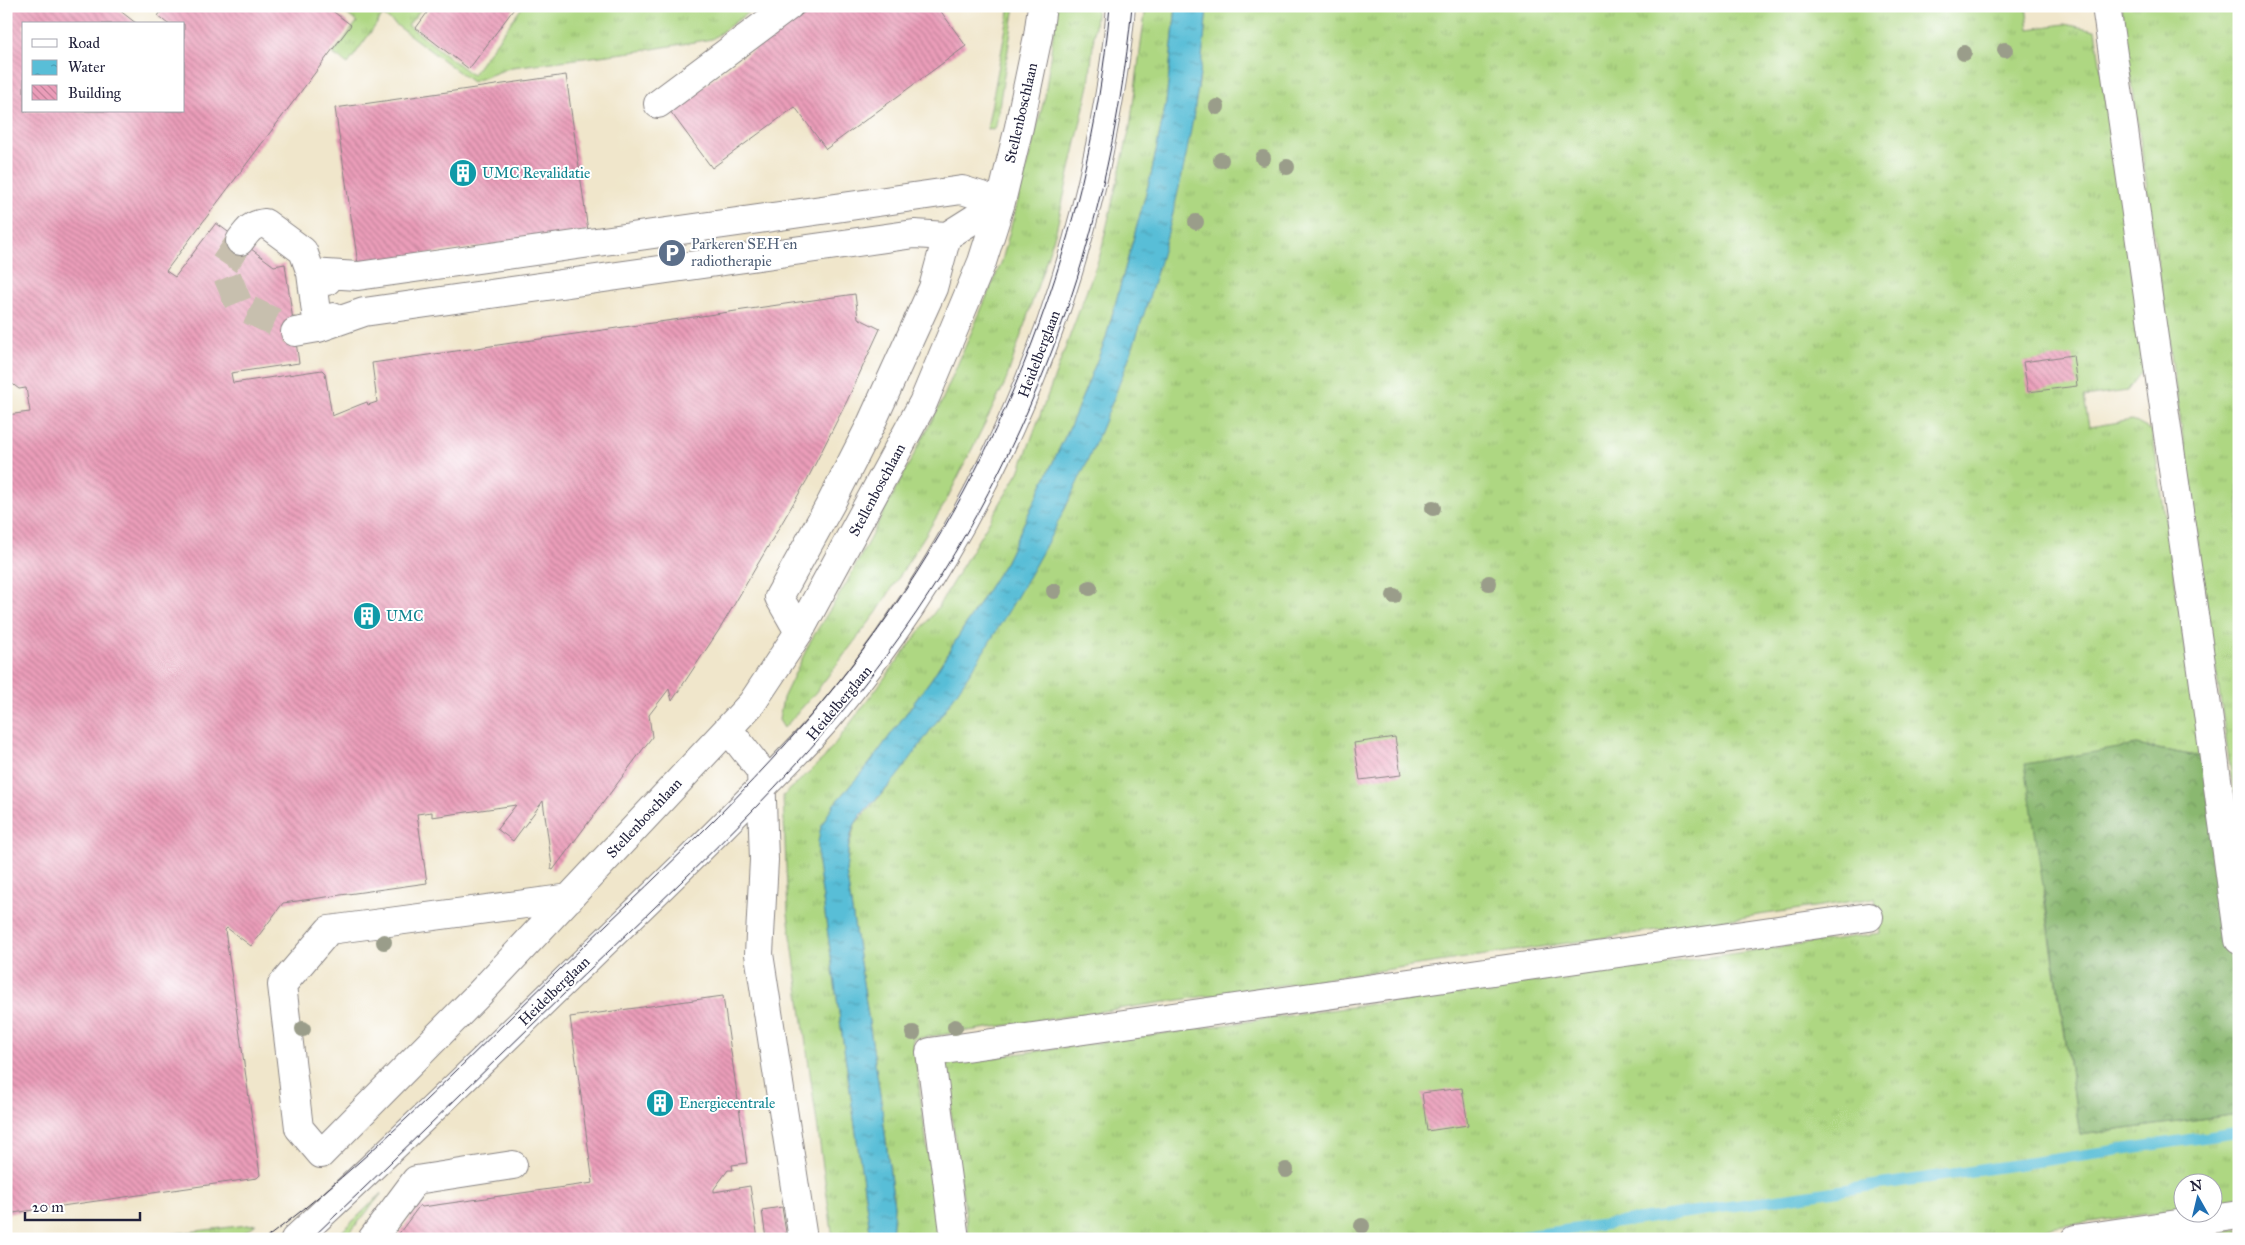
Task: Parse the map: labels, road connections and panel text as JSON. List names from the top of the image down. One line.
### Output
{"streets":{"street":["Stellenboschlaan","Heidelberglaan"]},"places":{"building":["UMC Revalidatie","UMC","Energiecentrale"],"parking":["Parkeren SEH en radiotherapie"]},"legend":["Road","Water","Building"],"scale_bar":"20 m","north":"top"}
